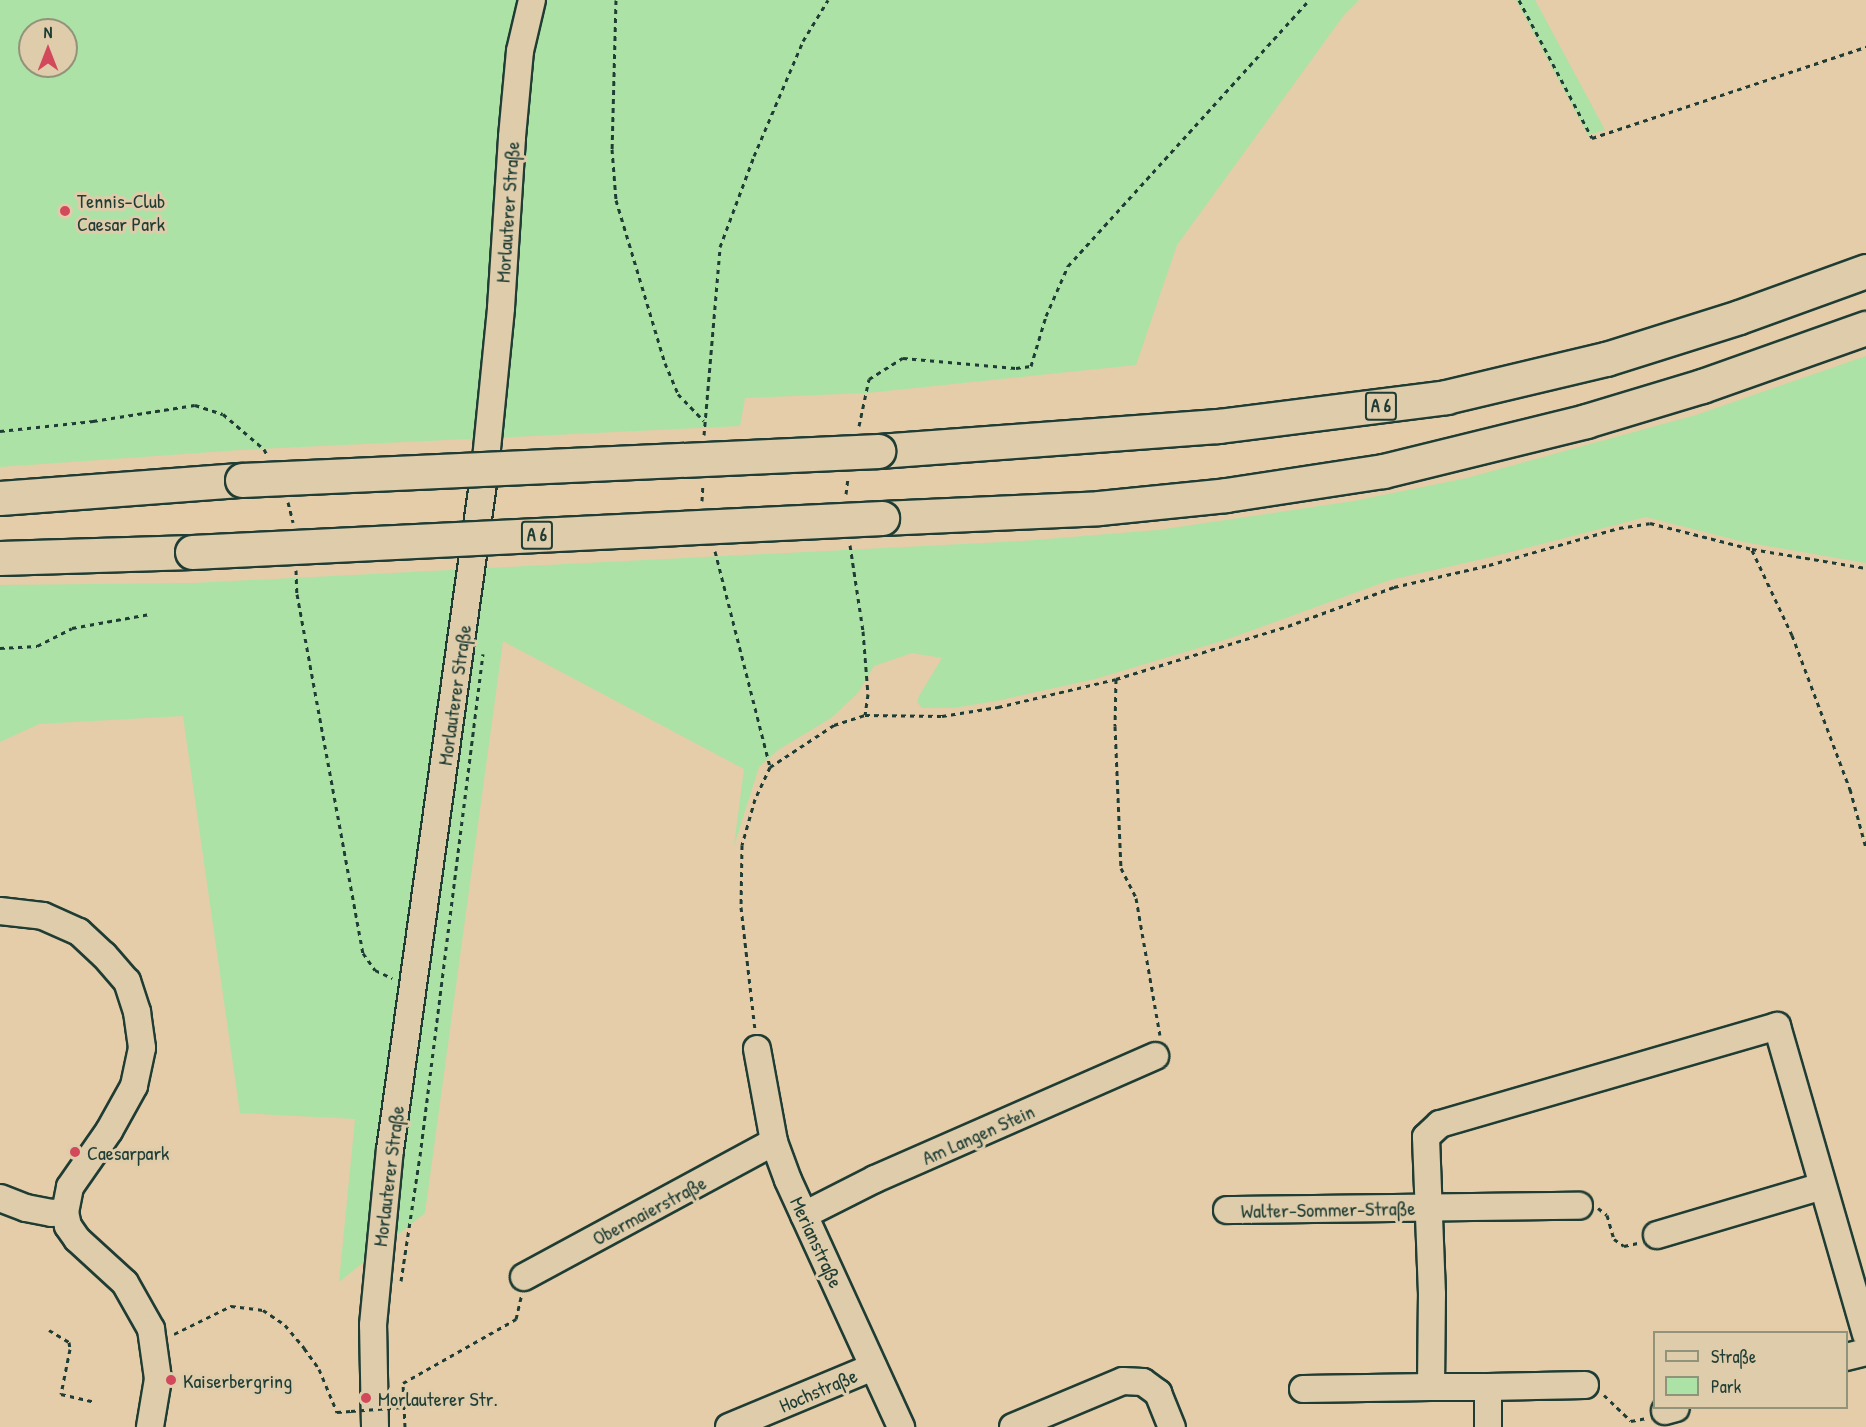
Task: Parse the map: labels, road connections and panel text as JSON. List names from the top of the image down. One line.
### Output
{"streets":{"highway":["A 6"],"street":["Morlauterer Straße","Am Langen Stein","Walter-Sommer-Straße","Obermaierstraße","Merianstraße","Hochstraße"]},"crossings":[["Am Langen Stein","Merianstraße"],["Obermaierstraße","Merianstraße"],["Merianstraße","Hochstraße"]],"places":["Tennis-Club Caesar Park","Caesarpark","Kaiserbergring","Morlauterer Str."],"legend":["Straße","Park"],"north":"top"}
